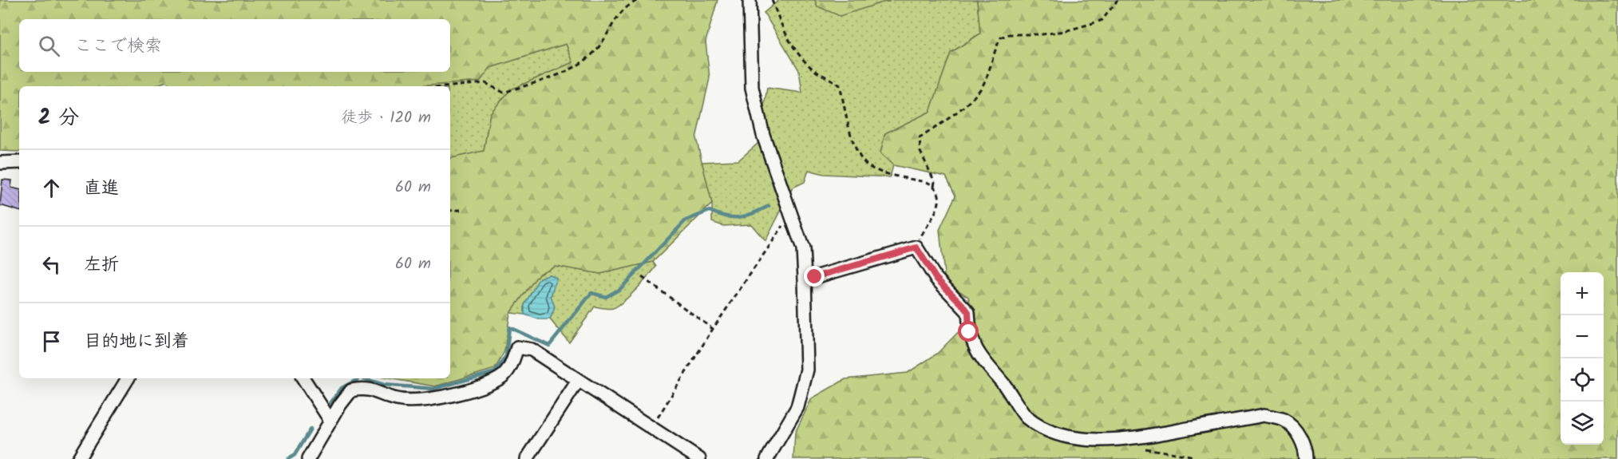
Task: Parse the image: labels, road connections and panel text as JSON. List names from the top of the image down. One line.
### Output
{"page":{"search":"ここで検索","heading":["2 分","徒歩 · 120 m"],"list":[["直進","60 m"],["左折","60 m"],"目的地に到着"],"map_buttons":["+","−"]}}
